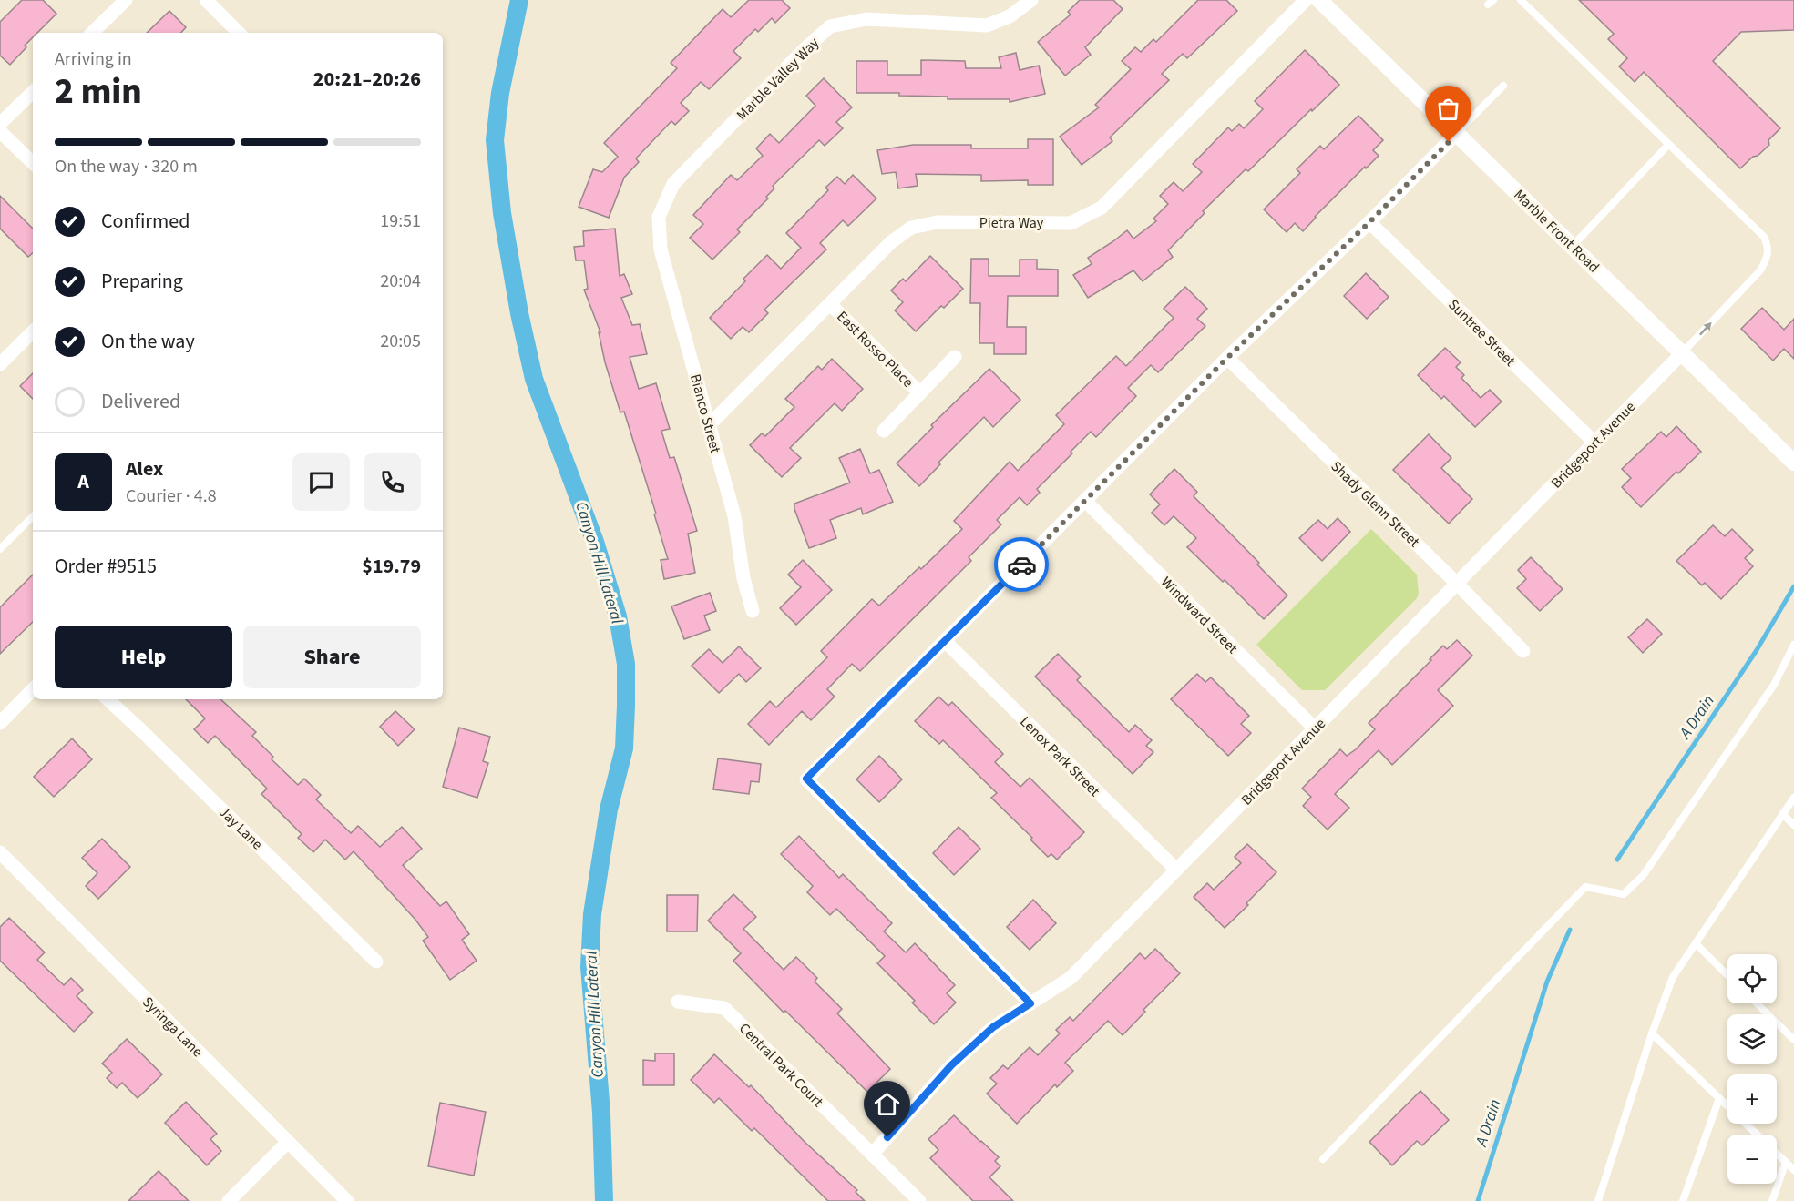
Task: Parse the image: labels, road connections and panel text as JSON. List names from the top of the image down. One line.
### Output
{"streets":{"street":["Marble Valley Way","Pietra Way","Marble Front Road","Suntree Street","East Rosso Place","Bianco Street","Bridgeport Avenue","Shady Glenn Street","Windward Street","Lenox Park Street","Jay Lane","Syringa Lane","Central Park Court"]},"crossings":[["Marble Valley Way","Bianco Street"],["Pietra Way","East Rosso Place"],["Pietra Way","Bianco Street"],["Marble Front Road","Bridgeport Avenue"],["Suntree Street","Bridgeport Avenue"],["Bridgeport Avenue","Shady Glenn Street"],["Bridgeport Avenue","Windward Street"],["Bridgeport Avenue","Lenox Park Street"],["Bridgeport Avenue","Central Park Court"]],"water":["Canyon Hill Lateral","A Drain"],"page":{"heading":["2 min","Arriving in","20:21–20:26"],"panel":["Alex","Courier · 4.8","Order #9515","$19.79"],"bar":"On the way · 320 m","list":[["Confirmed","19:51"],["Preparing","20:04"],["On the way","20:05"],"Delivered"],"round":"A","buttons":["Help","Share"],"map_buttons":["+","−"]}}
